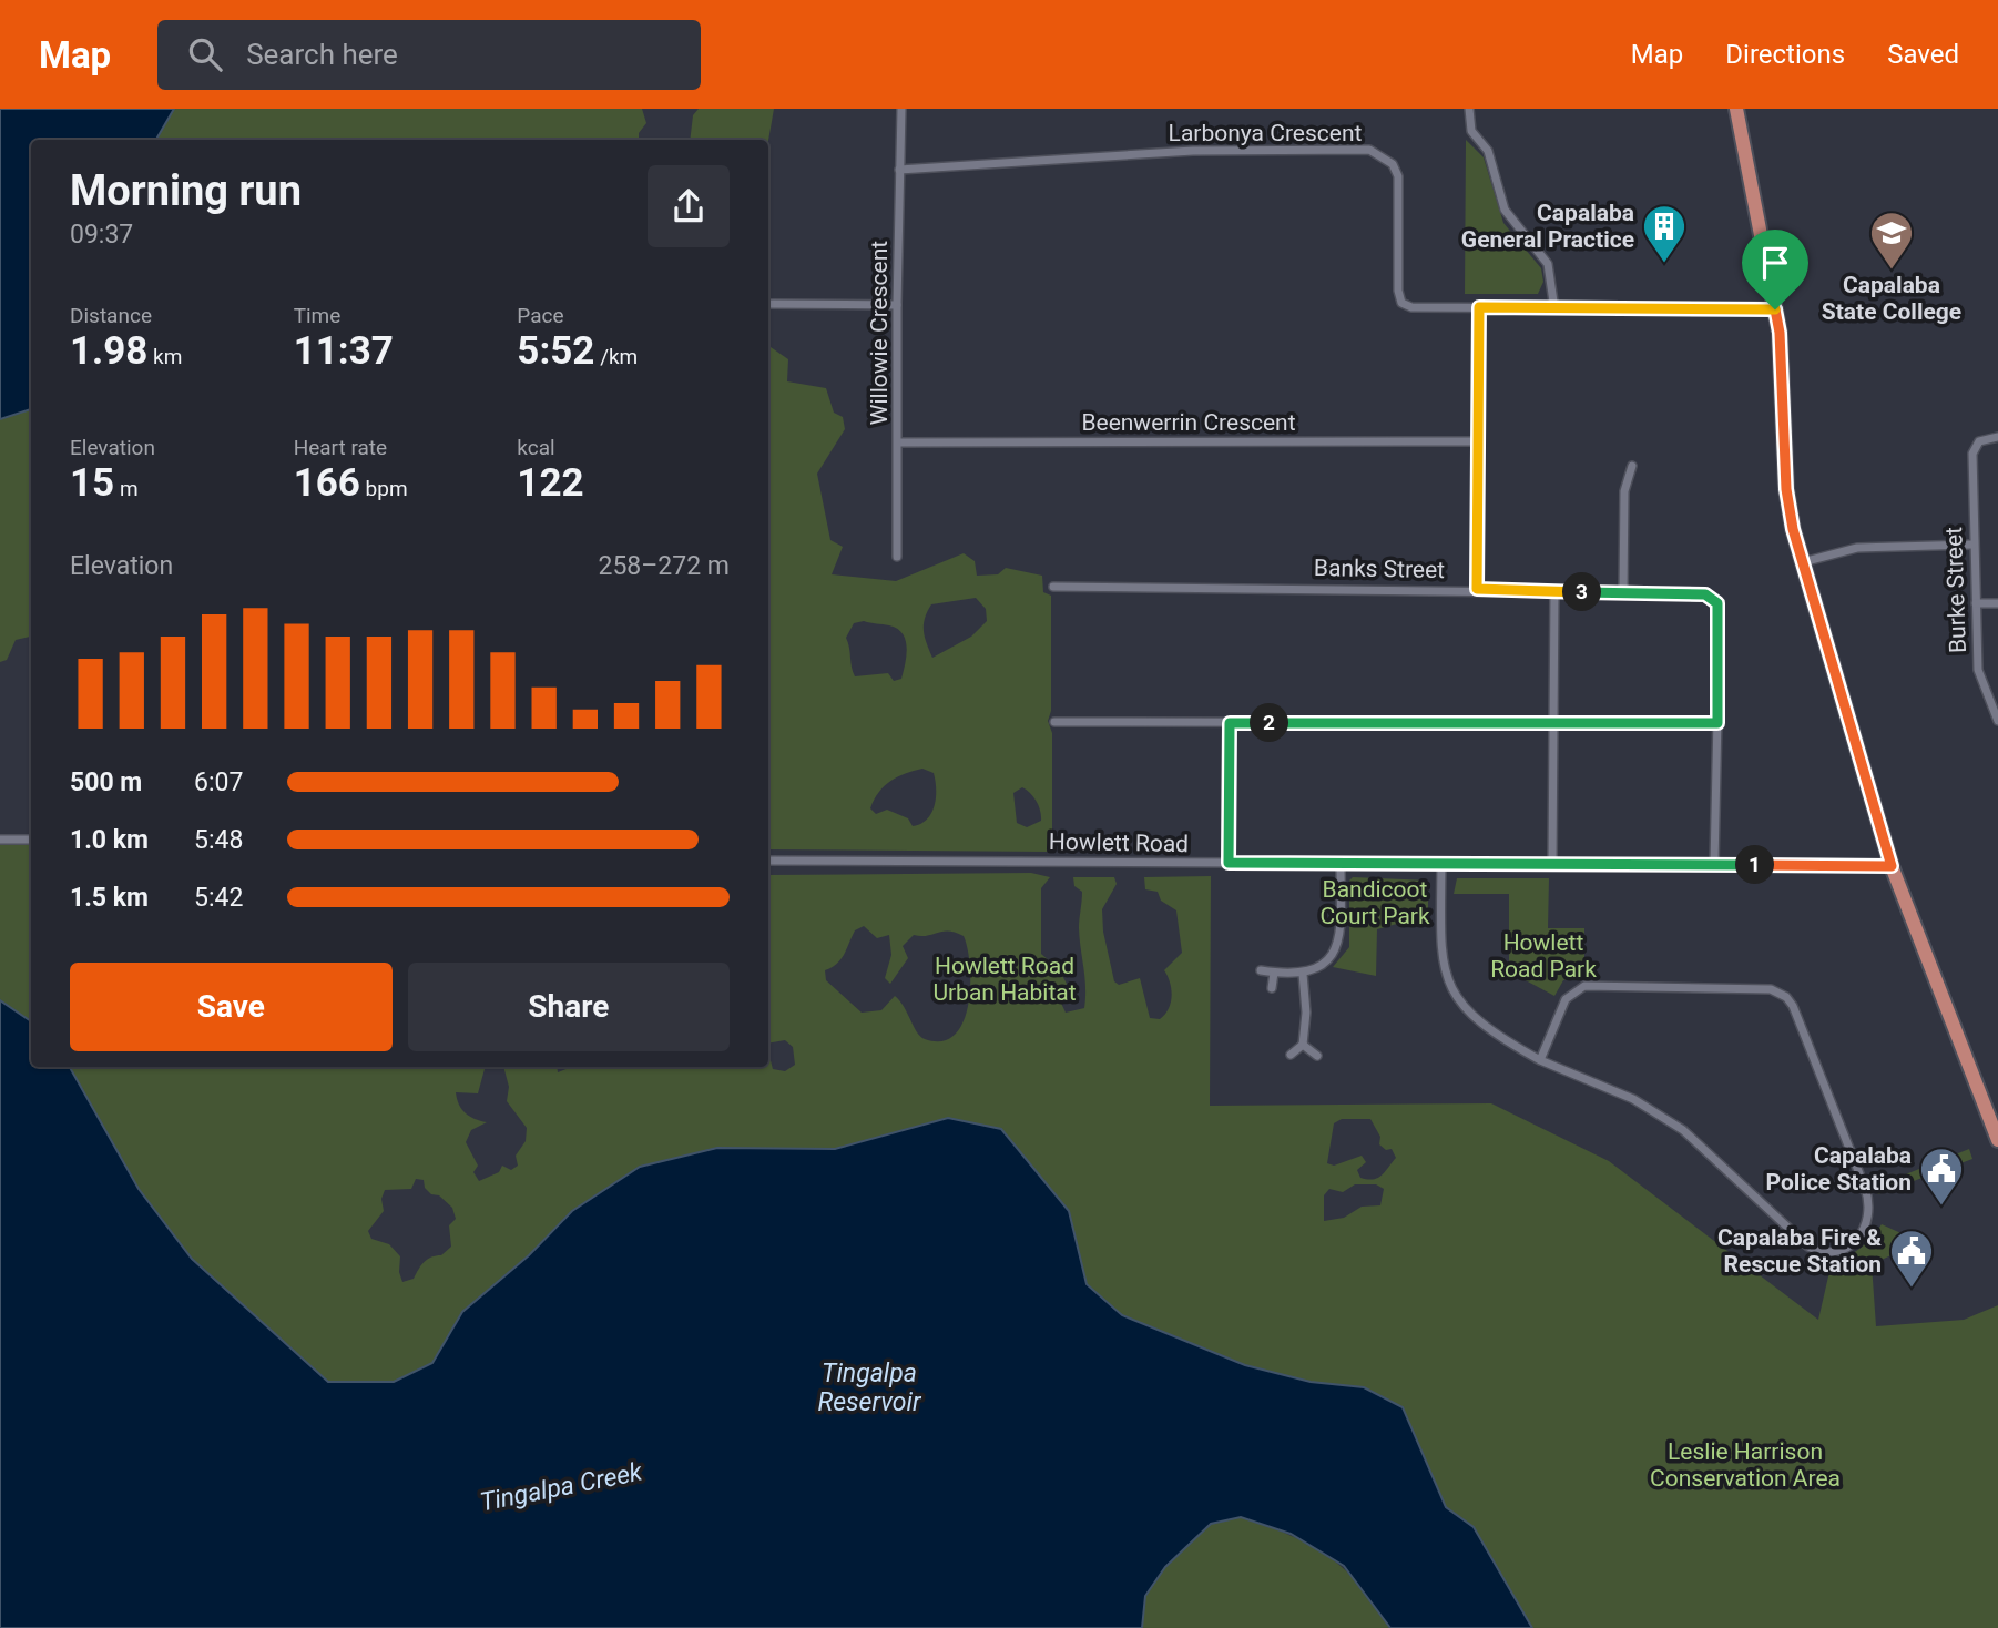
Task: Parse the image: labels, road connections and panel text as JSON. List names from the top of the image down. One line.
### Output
{"streets":{"street":["Larbonya Crescent","Willowie Crescent","Beenwerrin Crescent","Banks Street","Burke Street","Howlett Road"]},"crossings":[["Larbonya Crescent","Willowie Crescent"],["Willowie Crescent","Beenwerrin Crescent"]],"water":["Tingalpa Reservoir","Tingalpa Creek"],"parks":["Bandicoot Court Park","Howlett Road Park","Howlett Road Urban Habitat","Leslie Harrison Conservation Area"],"places":{"building":["Capalaba General Practice"],"school or university":["Capalaba State College"],"public building":["Capalaba Police Station","Capalaba Fire & Rescue Station"]},"page":{"header":"Map","search":"Search here","nav":["Map","Directions","Saved"],"heading":["Morning run","09:37"],"stats":[["Distance","1.98 km"],["Time","11:37"],["Pace","5:52 /km"],["Elevation","15 m"],["Heart rate","166 bpm"],["kcal","122"]],"chart":["Elevation","258–272 m"],"pins":["3","2","1"],"list":[{"name":"500 m","note":"6:07"},{"name":"1.0 km","note":"5:48"},{"name":"1.5 km","note":"5:42"}],"buttons":["Save","Share"]}}
